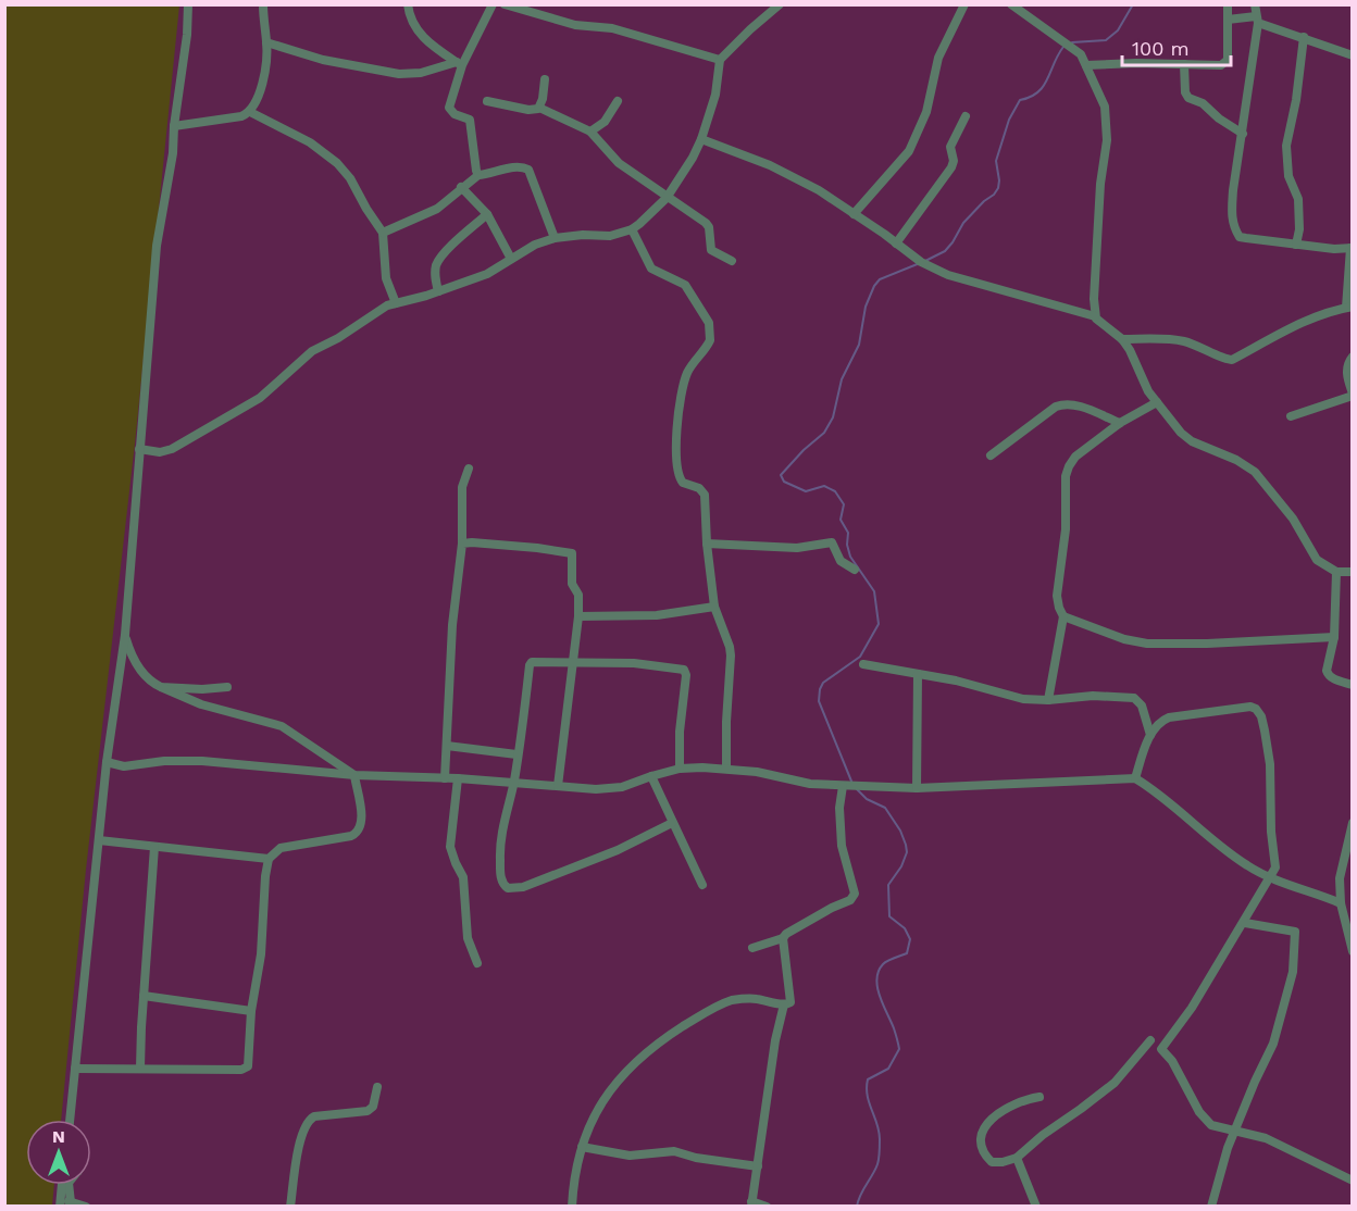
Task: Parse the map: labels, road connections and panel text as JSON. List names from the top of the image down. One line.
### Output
{"scale_bar":"100 m","north":"top"}
